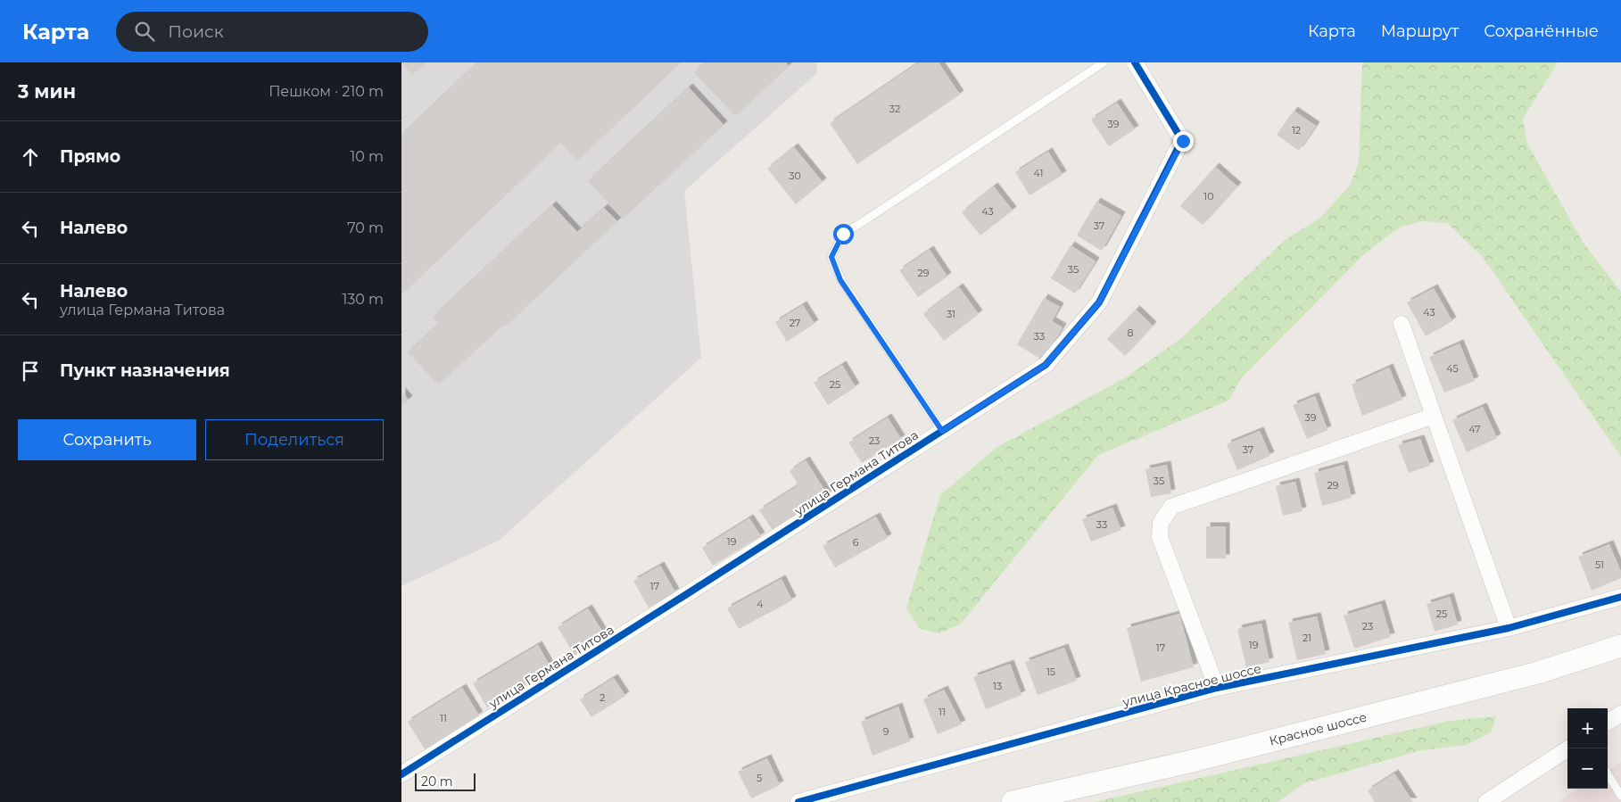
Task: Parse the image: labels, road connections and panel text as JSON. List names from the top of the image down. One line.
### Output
{"streets":{"main road":["Красное шоссе"],"street":["улица Германа Титова","улица Красное шоссе"]},"house_numbers":["32","39","12","41","30","10","43","37","35","29","43","31","27","8","33","45","25","39","47","23","37","35","29","33","19","6","51","17","4","25","23","21","19","17","15","13","2","11","11","9","5"],"scale_bar":"20 m","page":{"header":"Карта","search":"Поиск","nav":["Карта","Маршрут","Сохранённые"],"heading":["3 мин","Пешком · 210 m"],"list":[["Прямо","10 m"],["Налево","70 m"],["Налево","улица Германа Титова","130 m"],"Пункт назначения"],"buttons":["Сохранить","Поделиться"],"map_buttons":["+","−"],"scale":"20 m"}}
